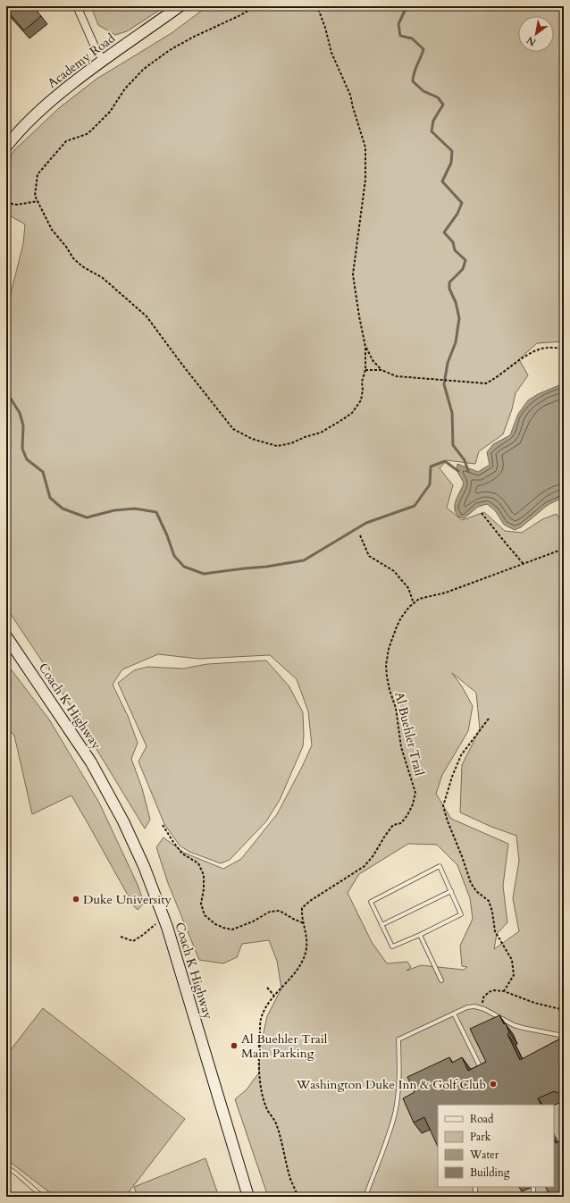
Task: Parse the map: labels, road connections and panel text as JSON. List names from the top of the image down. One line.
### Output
{"streets":{"main road":["Academy Road","Coach K Highway"],"path":["Al Buehler Trail"]},"places":["Duke University","Al Buehler Trail Main Parking","Washington Duke Inn & Golf Club"],"legend":["Road","Park","Water","Building"],"north":"bottom left"}
